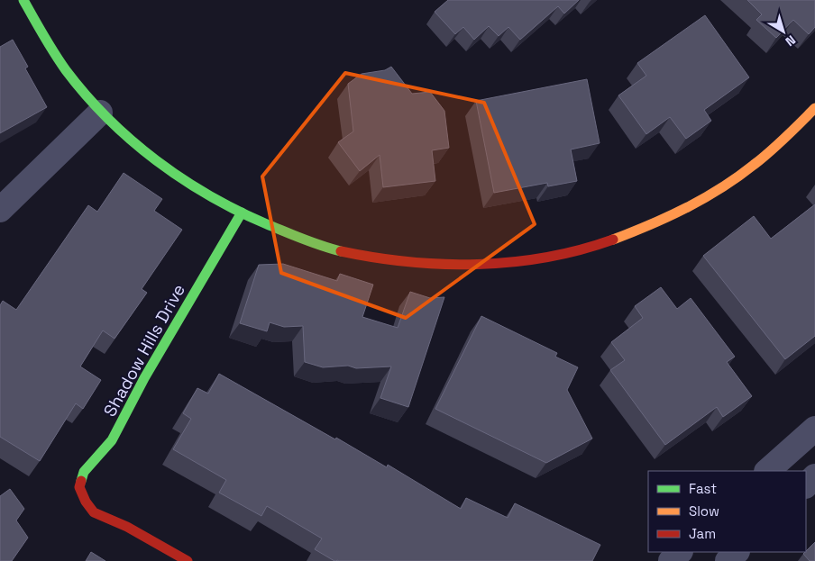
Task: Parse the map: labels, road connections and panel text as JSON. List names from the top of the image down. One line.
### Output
{"streets":{"street":["Shadow Hills Drive"]},"legend":["Fast","Slow","Jam"],"north":"bottom right"}
